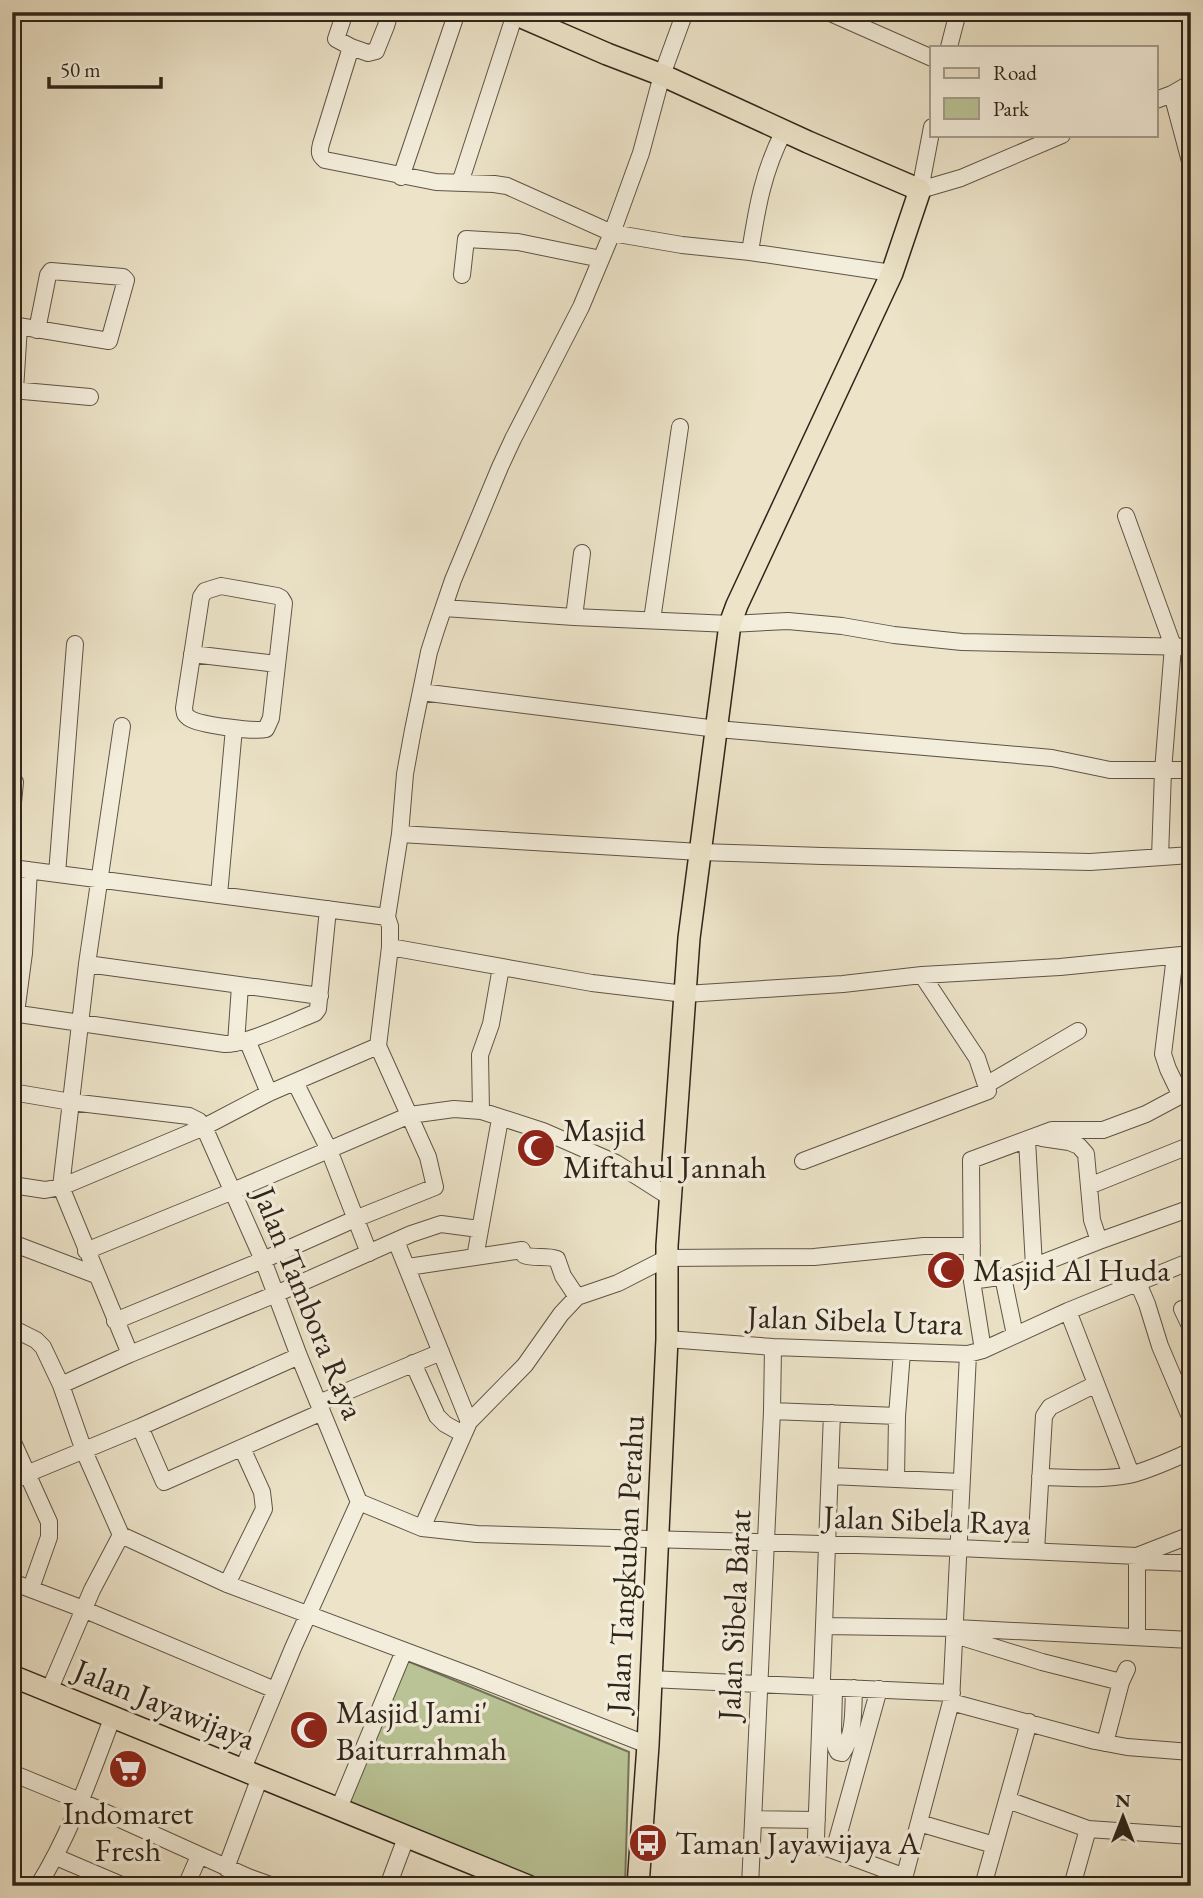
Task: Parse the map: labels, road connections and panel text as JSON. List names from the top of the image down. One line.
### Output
{"streets":{"main road":["Jalan Tangkuban Perahu","Jalan Jayawijaya"],"street":["Jalan Tambora Raya","Jalan Sibela Utara","Jalan Sibela Raya","Jalan Sibela Barat"]},"crossings":[["Jalan Tambora Raya","Jalan Sibela Raya"],["Jalan Sibela Utara","Jalan Tangkuban Perahu"],["Jalan Sibela Utara","Jalan Sibela Barat"],["Jalan Sibela Raya","Jalan Tangkuban Perahu"],["Jalan Sibela Raya","Jalan Sibela Barat"]],"places":{"mosque":["Masjid Miftahul Jannah","Masjid Al Huda","Masjid Jami' Baiturrahmah"],"supermarket":["Indomaret Fresh"],"bus stop":["Taman Jayawijaya A"]},"legend":["Road","Park"],"scale_bar":"50 m","north":"top"}
